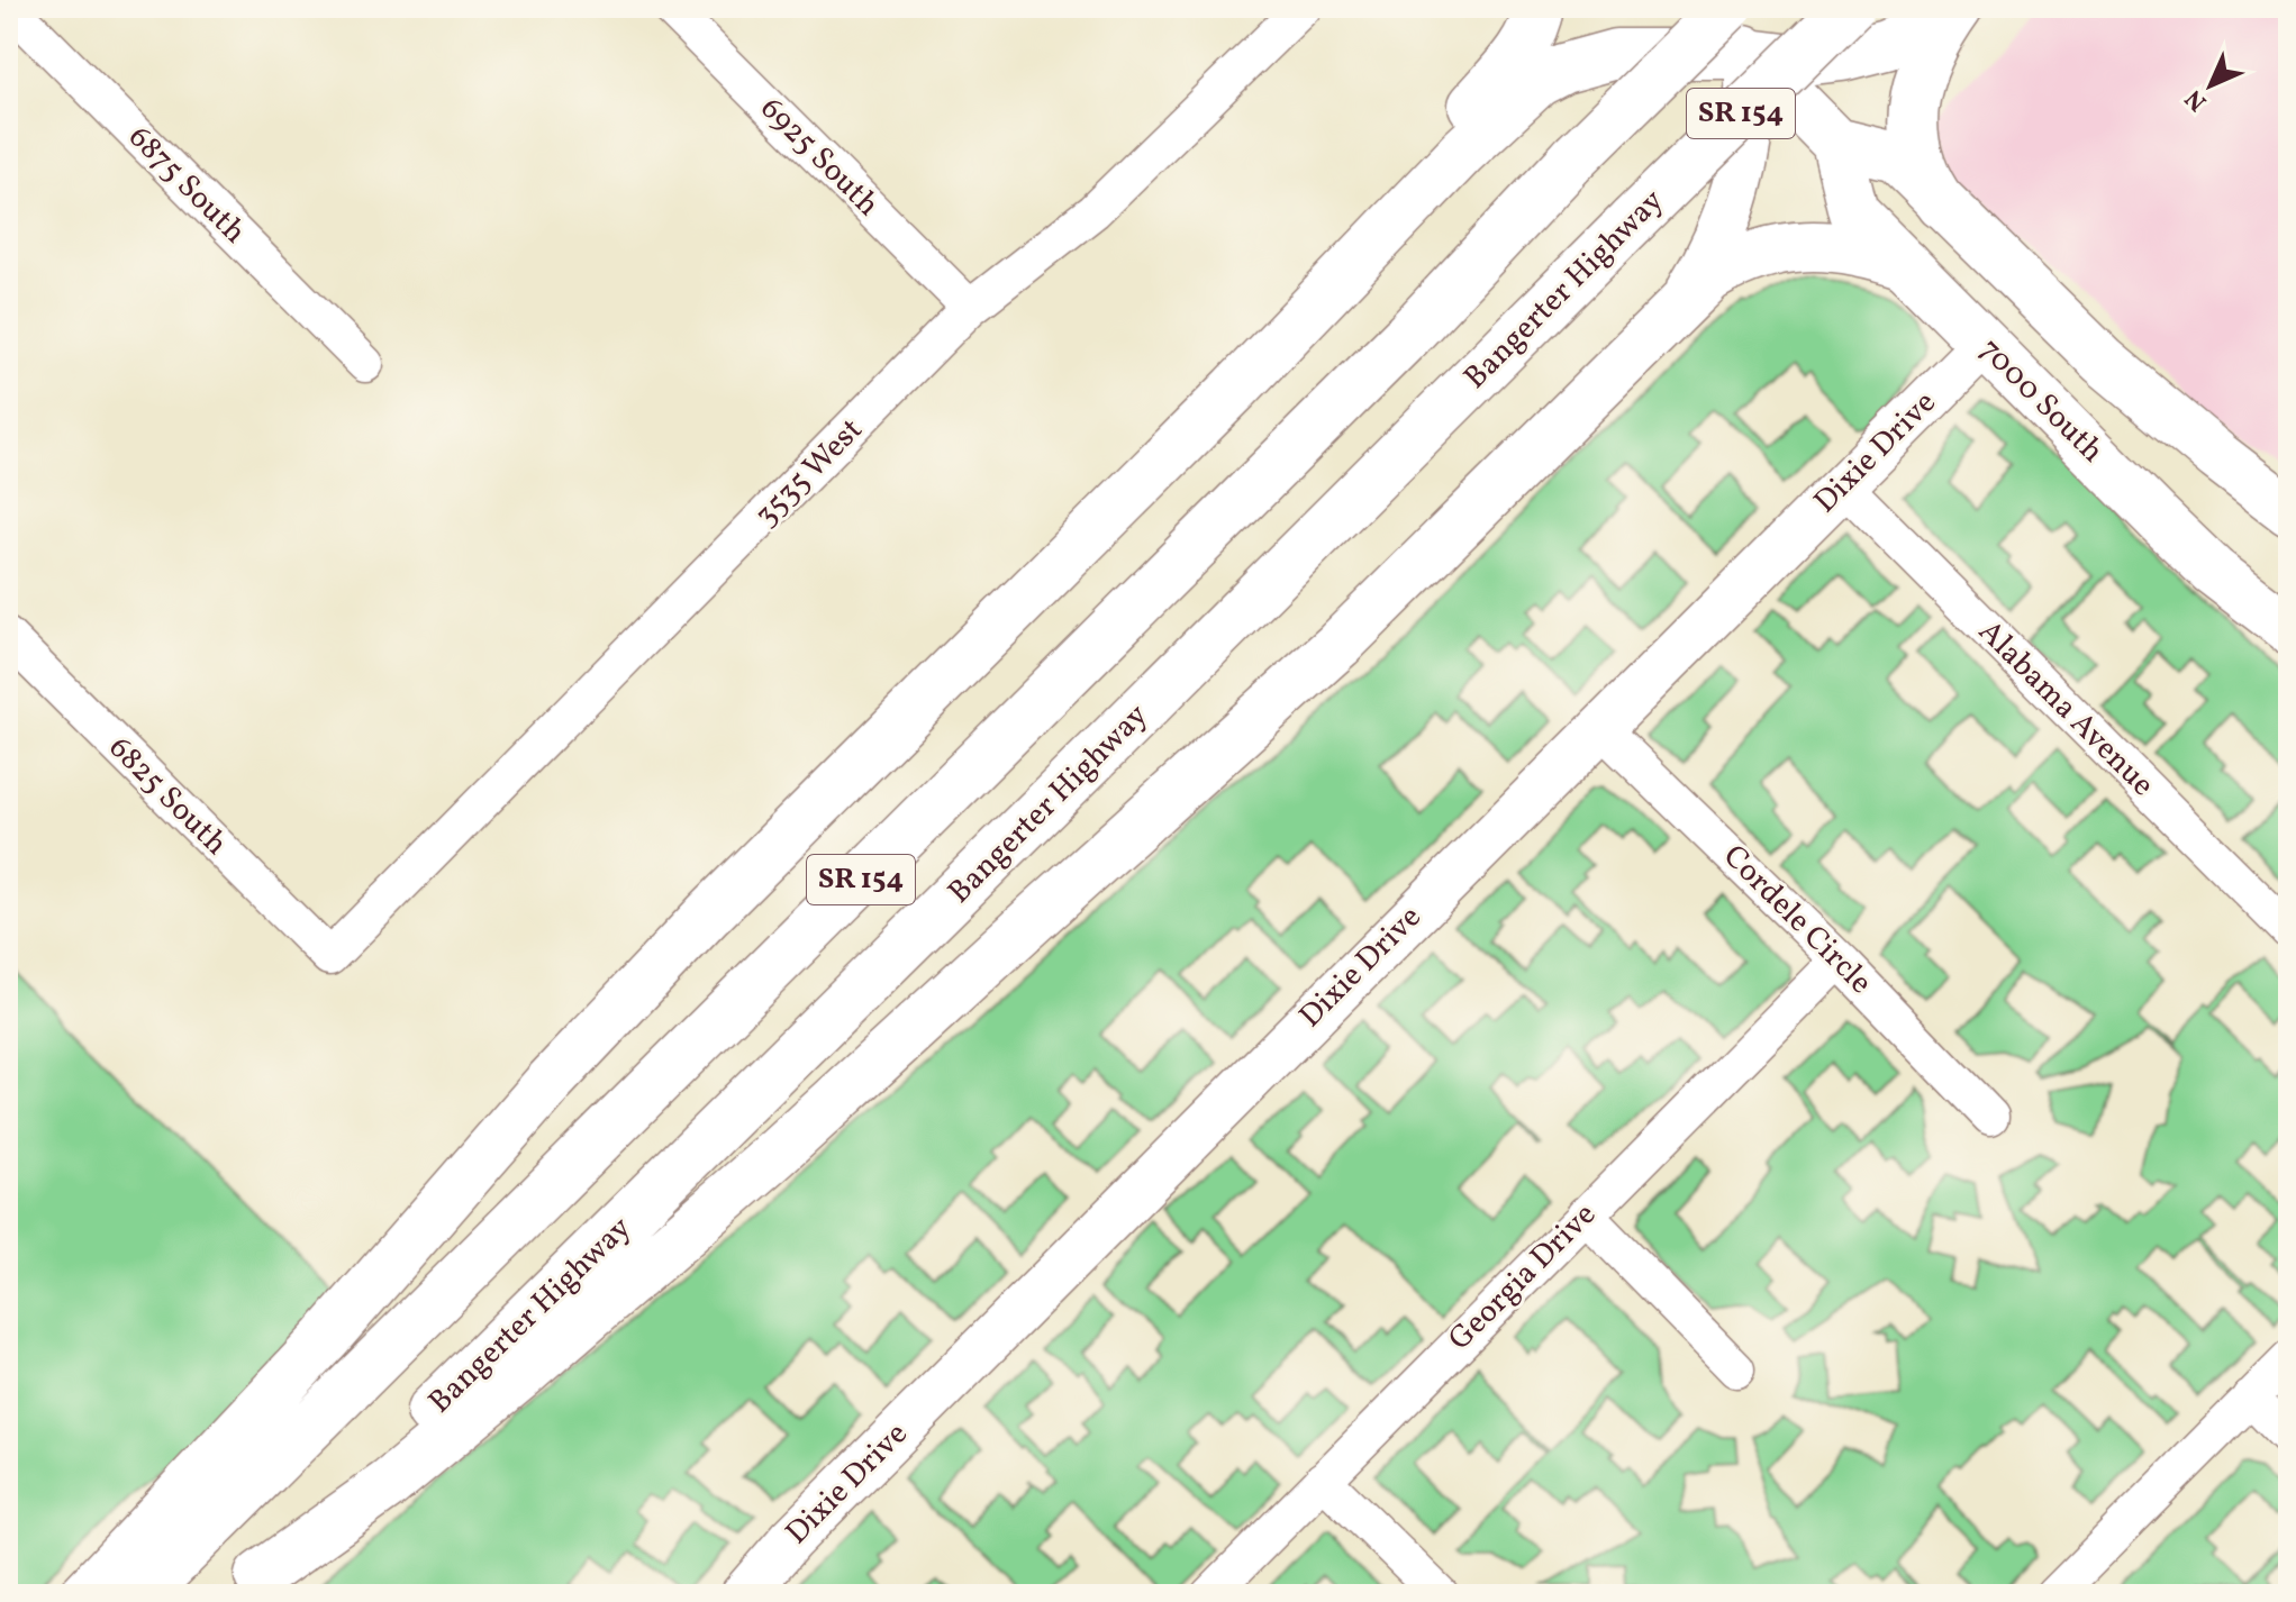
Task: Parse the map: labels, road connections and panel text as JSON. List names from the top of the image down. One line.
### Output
{"streets":{"main road":["SR 154","Bangerter Highway","7000 South"],"street":["6925 South","6875 South","Dixie Drive","3535 West","Alabama Avenue","6825 South","Cordele Circle","Georgia Drive"]},"crossings":[["6925 South","3535 West"],["7000 South","Dixie Drive"],["Dixie Drive","Alabama Avenue"],["Dixie Drive","Cordele Circle"],["3535 West","6825 South"],["Cordele Circle","Georgia Drive"]],"north":"bottom left"}
